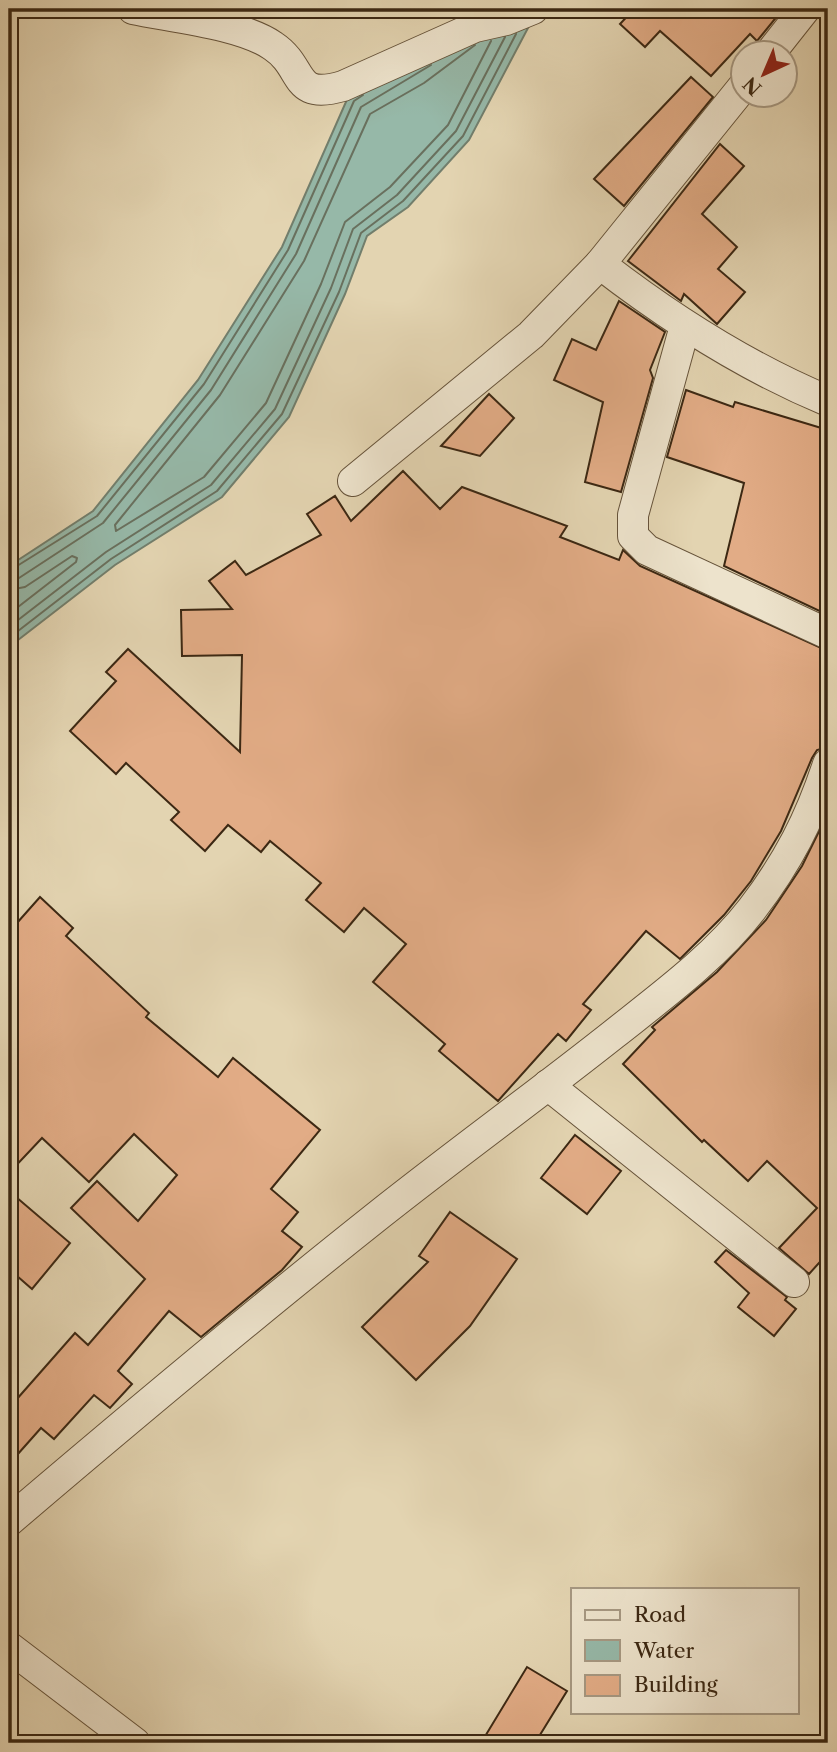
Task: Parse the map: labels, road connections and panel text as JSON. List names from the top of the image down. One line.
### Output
{"legend":["Road","Water","Building"],"north":"bottom left"}
